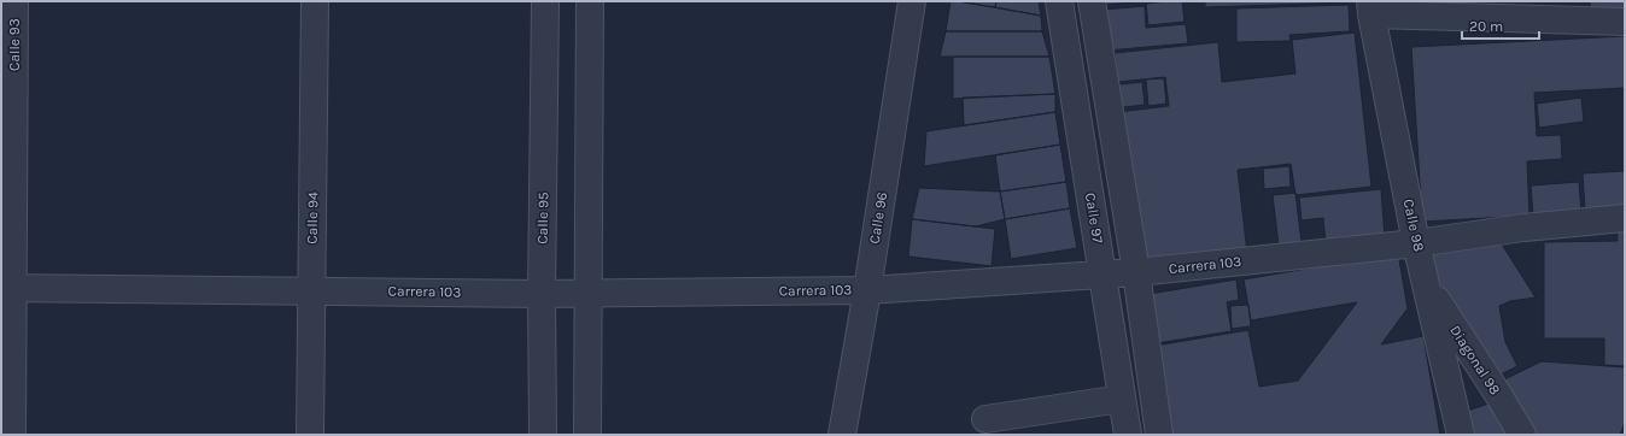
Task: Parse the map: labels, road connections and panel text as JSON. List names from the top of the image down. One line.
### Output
{"streets":{"street":["Calle 93","Calle 94","Calle 95","Calle 96","Calle 97","Calle 98","Carrera 103","Diagonal 98"]},"crossings":[["Calle 93","Carrera 103"],["Calle 94","Carrera 103"],["Calle 95","Carrera 103"],["Calle 96","Carrera 103"],["Calle 97","Carrera 103"],["Calle 98","Carrera 103"],["Calle 98","Diagonal 98"]],"scale_bar":"20 m"}
